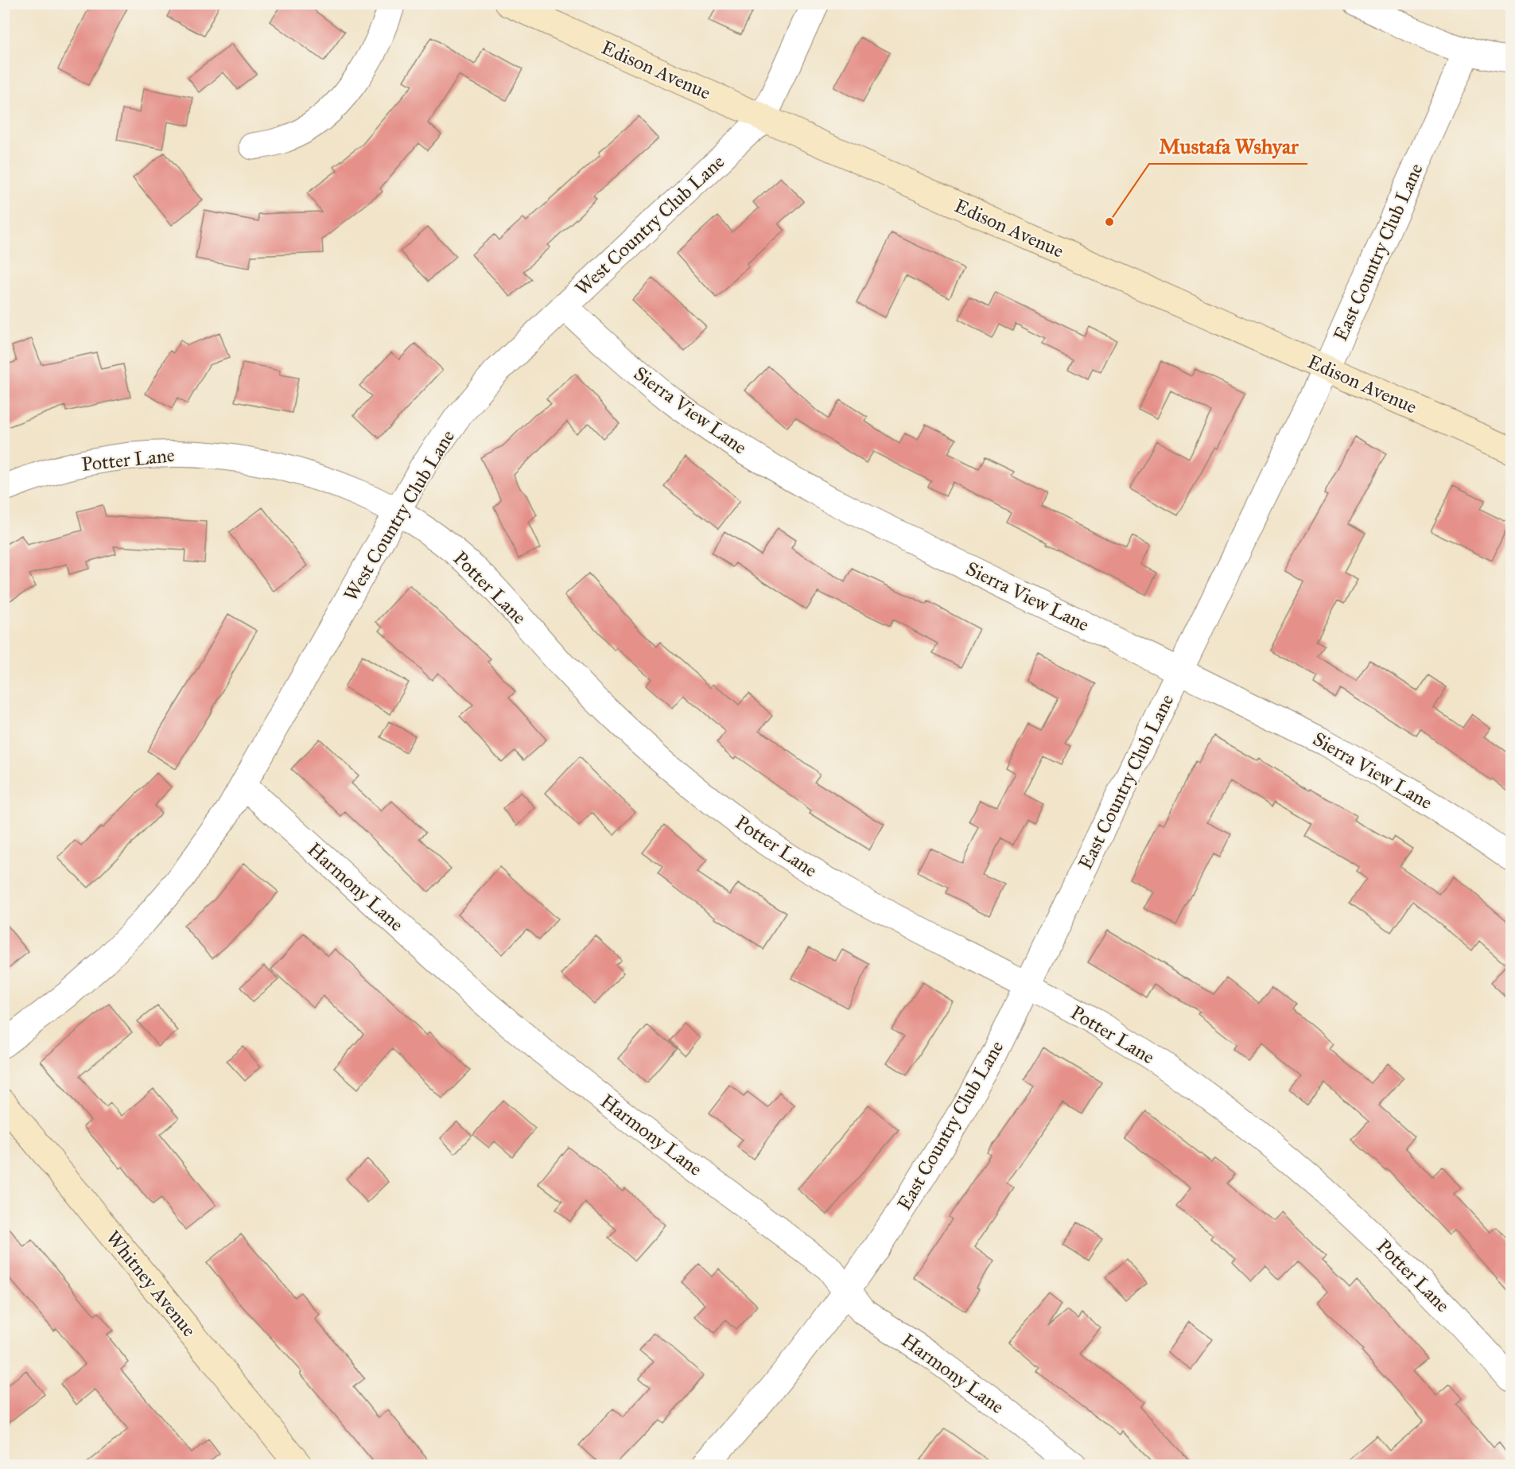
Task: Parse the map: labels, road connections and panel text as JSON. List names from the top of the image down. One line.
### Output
{"streets":{"street":["Edison Avenue","West Country Club Lane","East Country Club Lane","Sierra View Lane","Potter Lane","Harmony Lane","Whitney Avenue"]},"crossings":[["Edison Avenue","West Country Club Lane"],["Edison Avenue","East Country Club Lane"],["West Country Club Lane","Sierra View Lane"],["West Country Club Lane","Potter Lane"],["West Country Club Lane","Harmony Lane"],["East Country Club Lane","Sierra View Lane"],["East Country Club Lane","Potter Lane"],["East Country Club Lane","Harmony Lane"]],"places":["Mustafa Wshyar"]}
